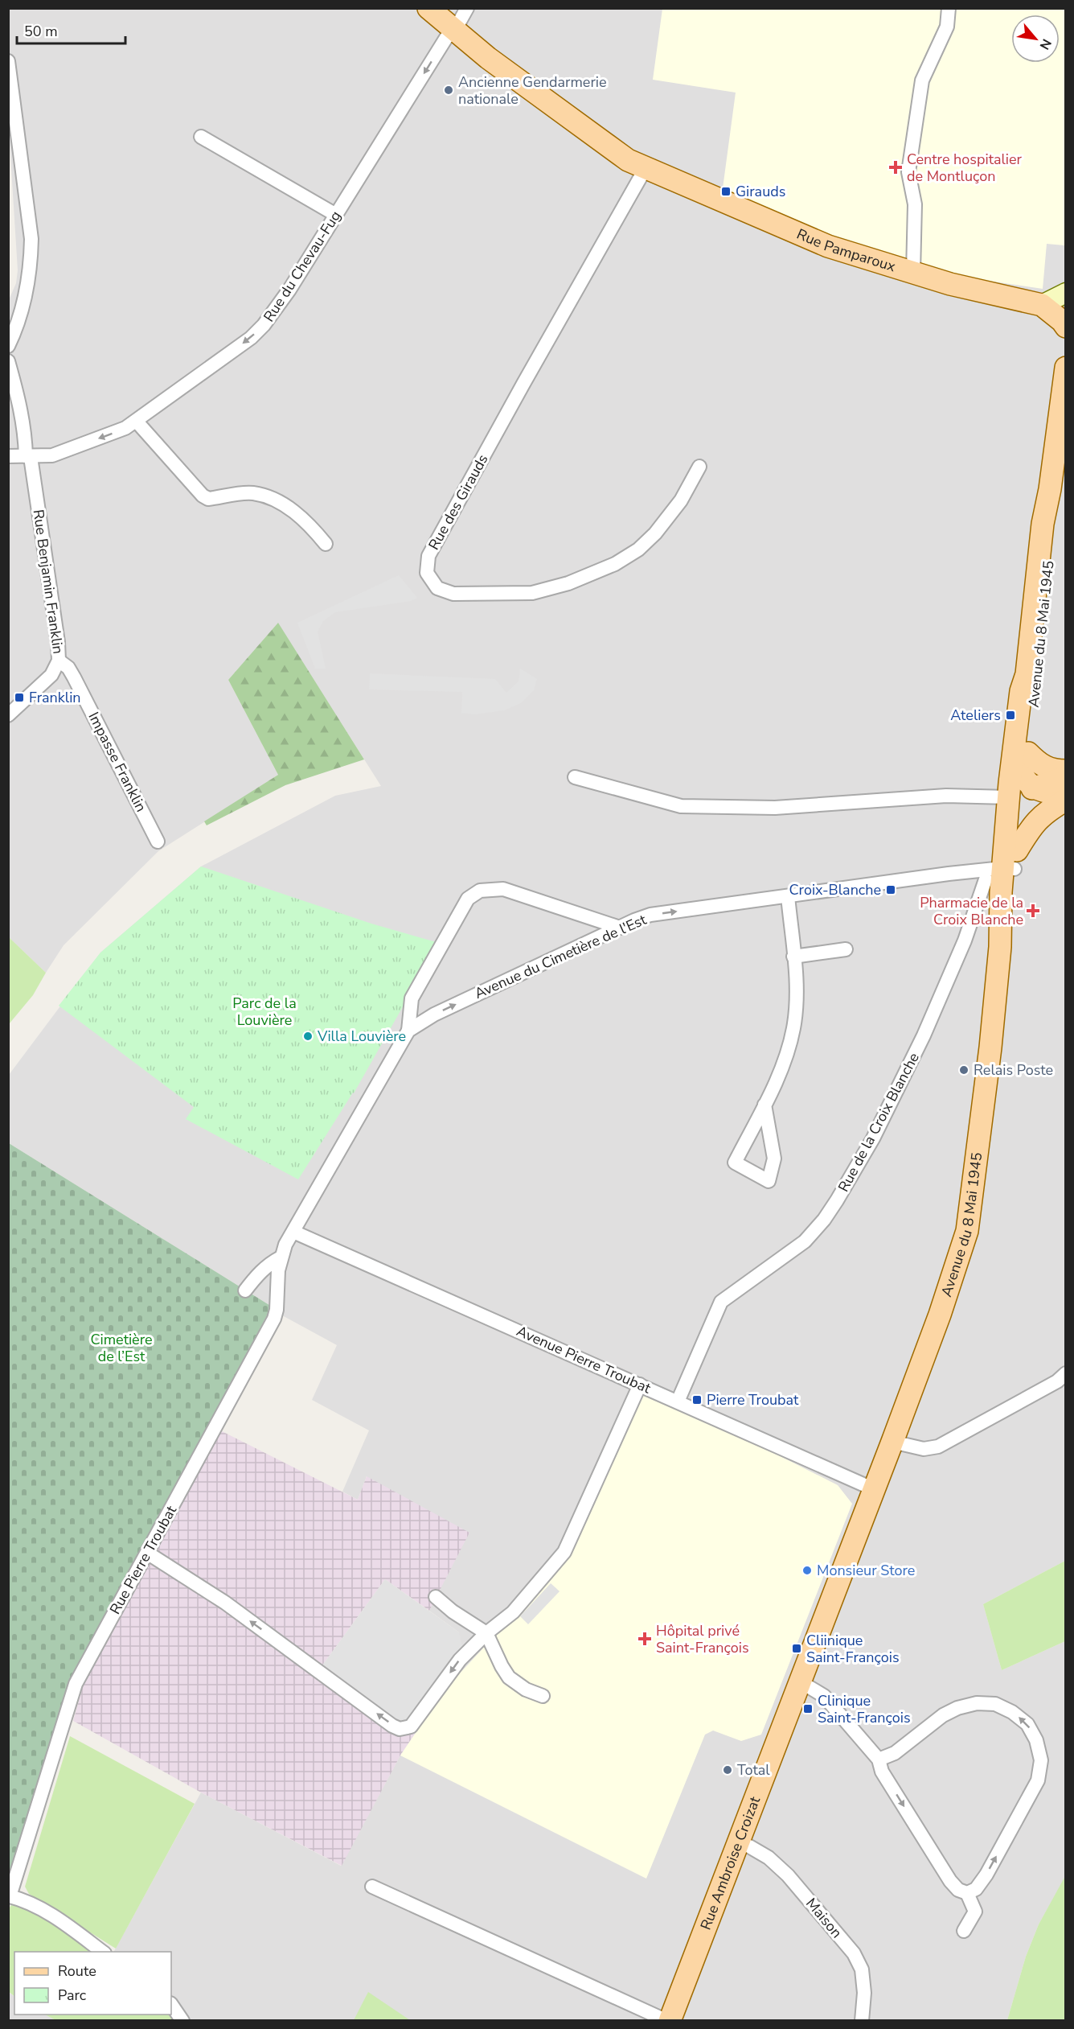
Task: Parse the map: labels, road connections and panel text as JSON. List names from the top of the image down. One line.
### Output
{"streets":{"main road":["Rue Pamparoux","Avenue du 8 Mai 1945","Rue Ambroise Croizat"],"street":["Rue du Chevau-Fug","Rue des Girauds","Rue Benjamin Franklin","Impasse Franklin","Avenue du Cimetière de l'Est","Rue de la Croix Blanche","Avenue Pierre Troubat","Rue Pierre Troubat","Maison"]},"crossings":[["Rue Pamparoux","Rue du Chevau-Fug"],["Rue Pamparoux","Rue des Girauds"],["Rue du Chevau-Fug","Rue Benjamin Franklin"],["Rue Benjamin Franklin","Impasse Franklin"],["Avenue du 8 Mai 1945","Rue de la Croix Blanche"],["Avenue du 8 Mai 1945","Avenue Pierre Troubat"],["Avenue du 8 Mai 1945","Rue Ambroise Croizat"],["Avenue du Cimetière de l'Est","Avenue Pierre Troubat"],["Avenue du Cimetière de l'Est","Rue Pierre Troubat"],["Rue de la Croix Blanche","Avenue Pierre Troubat"],["Avenue Pierre Troubat","Rue Pierre Troubat"],["Avenue Pierre Troubat","Rue Ambroise Croizat"],["Rue Ambroise Croizat","Maison"]],"one_way":["Rue du Chevau-Fug"],"parks":["Parc de la Louvière","Cimetière de l’Est"],"places":{"other":["Ancienne Gendarmerie nationale","Villa Louvière","Relais Poste","Monsieur Store","Total"],"health":["Centre hospitalier de Montluçon","Pharmacie de la Croix Blanche","Hôpital privé Saint-François"],"transit":["Girauds","Franklin","Ateliers","Croix-Blanche","Pierre Troubat","Cliinique Saint-François","Clinique Saint-François"]},"legend":["Route","Parc"],"scale_bar":"50 m","north":"bottom right"}
